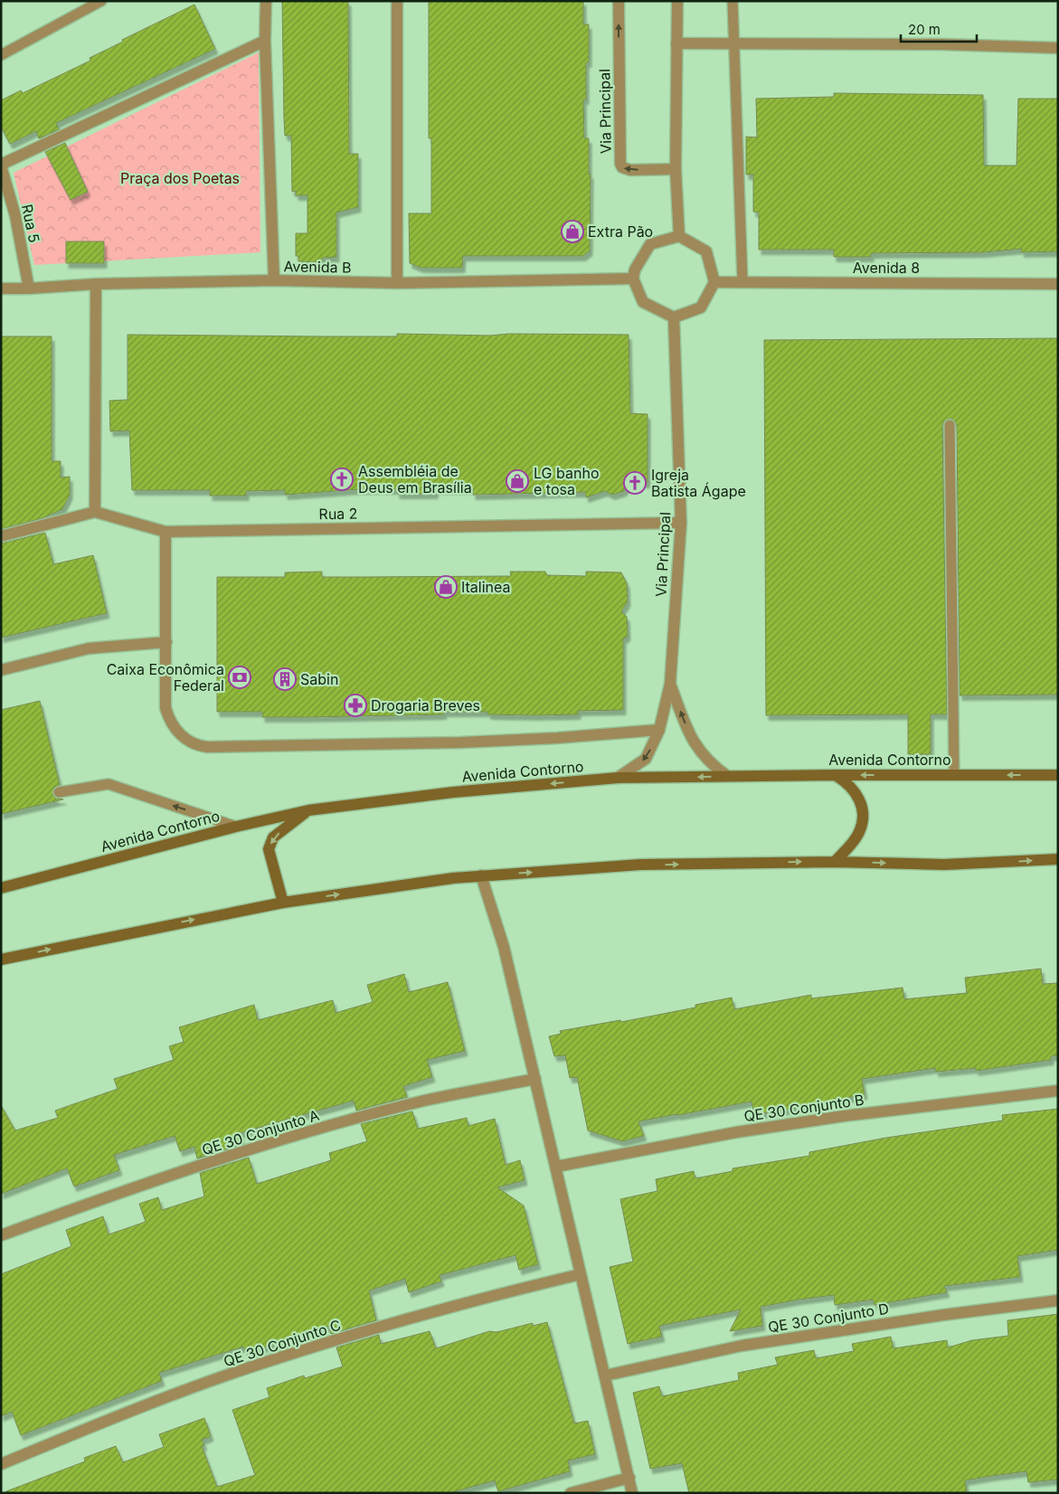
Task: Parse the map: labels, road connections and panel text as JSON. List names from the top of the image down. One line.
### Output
{"streets":{"main road":["Avenida Contorno"],"street":["Via Principal","Rua 5","Avenida B","Avenida 8","Rua 2","QE 30 Conjunto B","QE 30 Conjunto A","QE 30 Conjunto D","QE 30 Conjunto C"]},"crossings":[["Via Principal","Avenida B"],["Via Principal","Avenida 8"],["Via Principal","Rua 2"],["Via Principal","Avenida Contorno"],["Rua 5","Avenida B"],["Avenida B","Avenida 8"]],"parks":["Praça dos Poetas"],"places":{"shop":["Extra Pão","LG banho e tosa","Italinea"],"church":["Assembléia de Deus em Brasília","Igreja Batista Ágape"],"bank":["Caixa Econômica Federal"],"building":["Sabin"],"pharmacy":["Drogaria Breves"]},"scale_bar":"20 m"}
